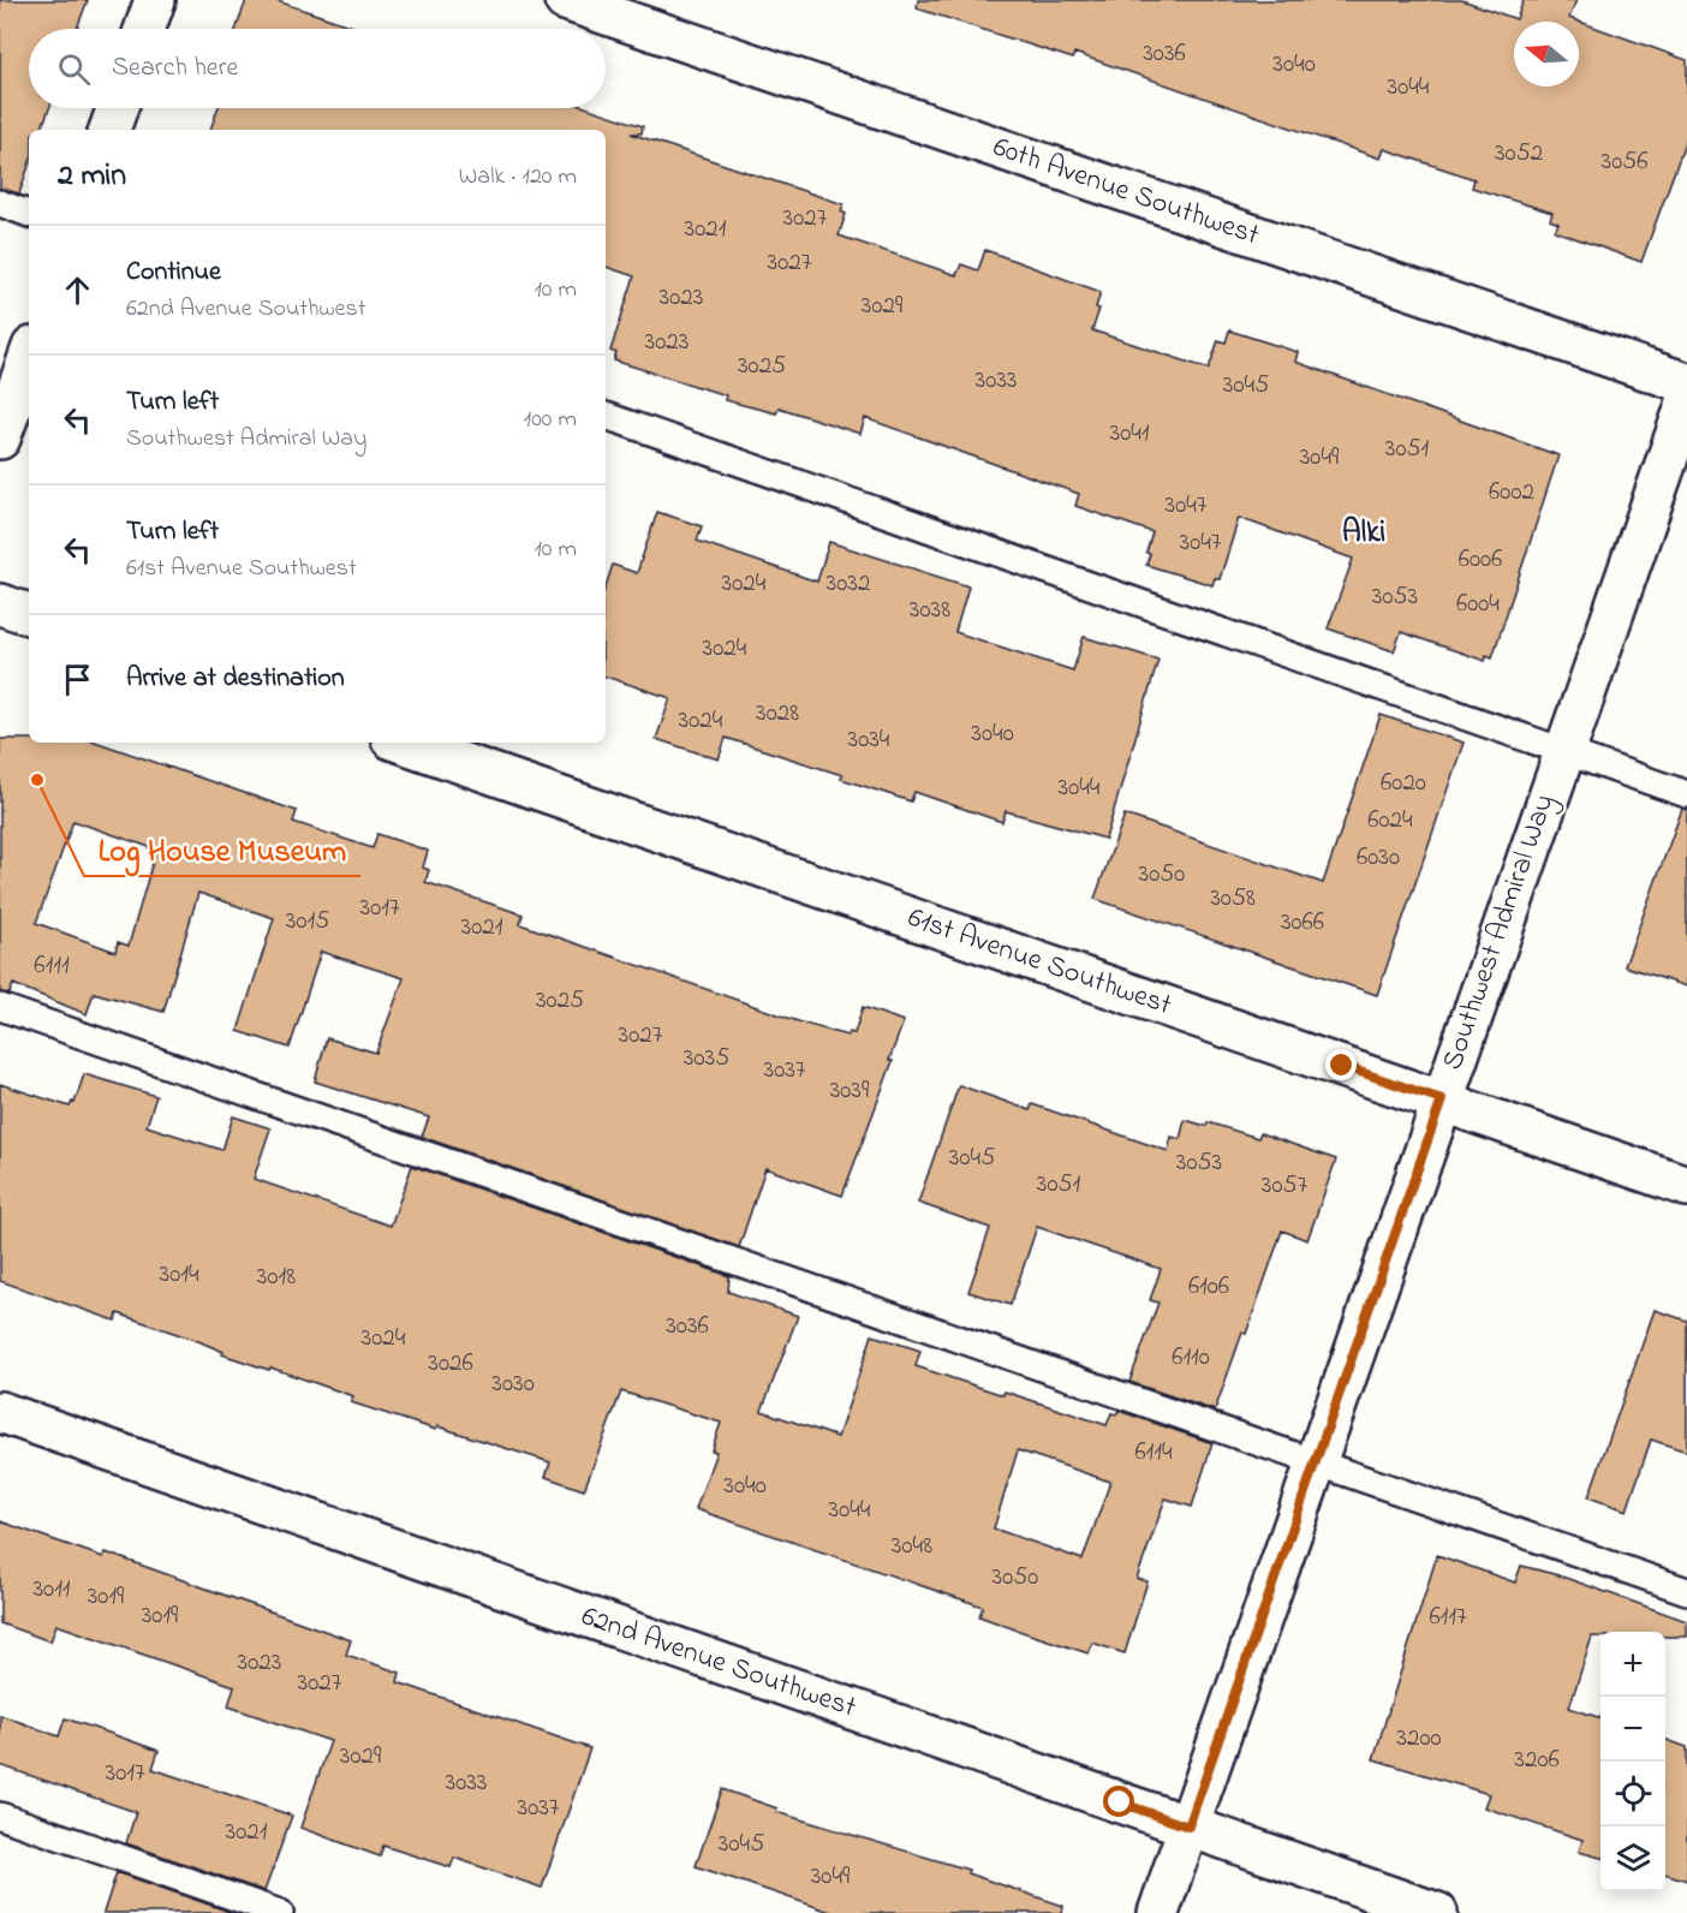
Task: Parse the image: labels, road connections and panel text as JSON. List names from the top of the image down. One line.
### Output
{"streets":{"street":["60th Avenue Southwest","Southwest Admiral Way","61st Avenue Southwest","62nd Avenue Southwest"]},"crossings":[["Southwest Admiral Way","61st Avenue Southwest"],["Southwest Admiral Way","62nd Avenue Southwest"]],"districts":["Alki"],"places":["Log House Museum"],"house_numbers":["3036","3040","3044","3052","3056","3027","3021","3027","3023","3029","3023","3025","3033","3045","3041","3051","3049","6002","3047","3047","6006","3024","3032","3053","6004","3038","3024","3028","3024","3040","3034","6020","3044","6024","6030","3050","3058","3017","3015","3066","3021","6111","3025","3027","3035","3037","3039","3045","3053","3051","3057","3014","3018","6106","3036","3024","6110","3026","3030","6114","3040","3044","3048","3050","3011","3019","3019","6117","3023","3027","3200","3029","3206","3017","3033","3037","3021","3045","3049"],"north":"left","page":{"search":"Search here","heading":["2 min","Walk · 120 m"],"list":[["Continue","62nd Avenue Southwest","10 m"],["Turn left","Southwest Admiral Way","100 m"],["Turn left","61st Avenue Southwest","10 m"],"Arrive at destination"],"map_buttons":["+","−"]}}
